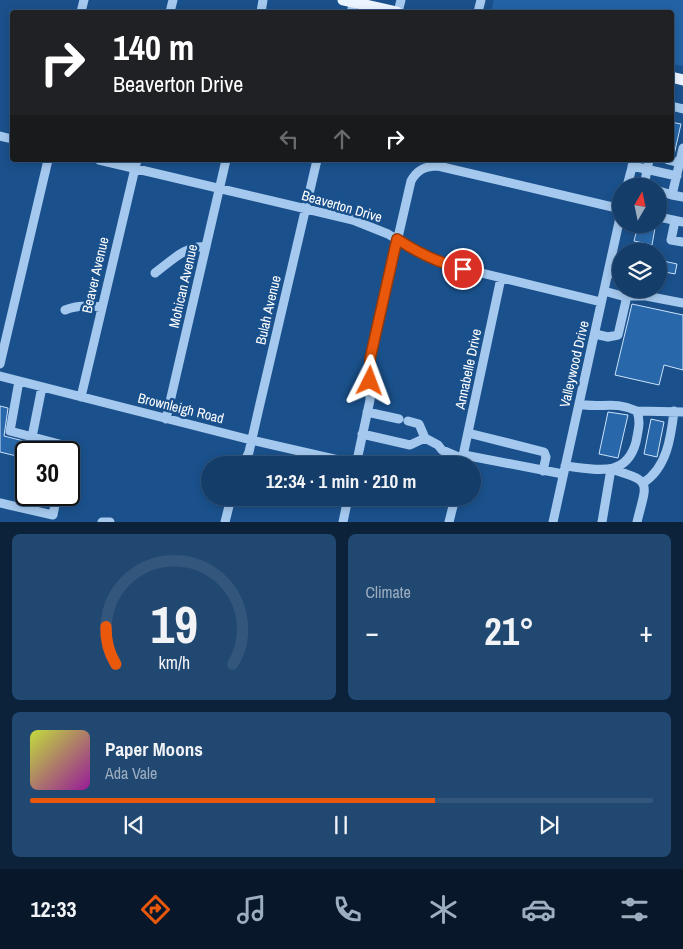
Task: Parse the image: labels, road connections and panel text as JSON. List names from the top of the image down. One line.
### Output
{"streets":{"street":["Beaverton Drive","Beaver Avenue","Mohican Avenue","Bulah Avenue","Valleywood Drive","Annabelle Drive","Brownleigh Road"]},"crossings":[["Beaverton Drive","Beaver Avenue"],["Beaverton Drive","Mohican Avenue"],["Beaverton Drive","Bulah Avenue"],["Beaverton Drive","Valleywood Drive"],["Beaverton Drive","Annabelle Drive"],["Beaver Avenue","Brownleigh Road"],["Mohican Avenue","Brownleigh Road"],["Bulah Avenue","Brownleigh Road"]],"north":"top","page":{"turn":["140 m","Beaverton Drive"],"limit":"30","trip":"12:34 · 1 min · 210 m","tile":"Climate","heat":["−","21°","+"],"song":["Paper Moons","Ada Vale"],"tabs":"12:33","gauge":["19","km/h"]}}
